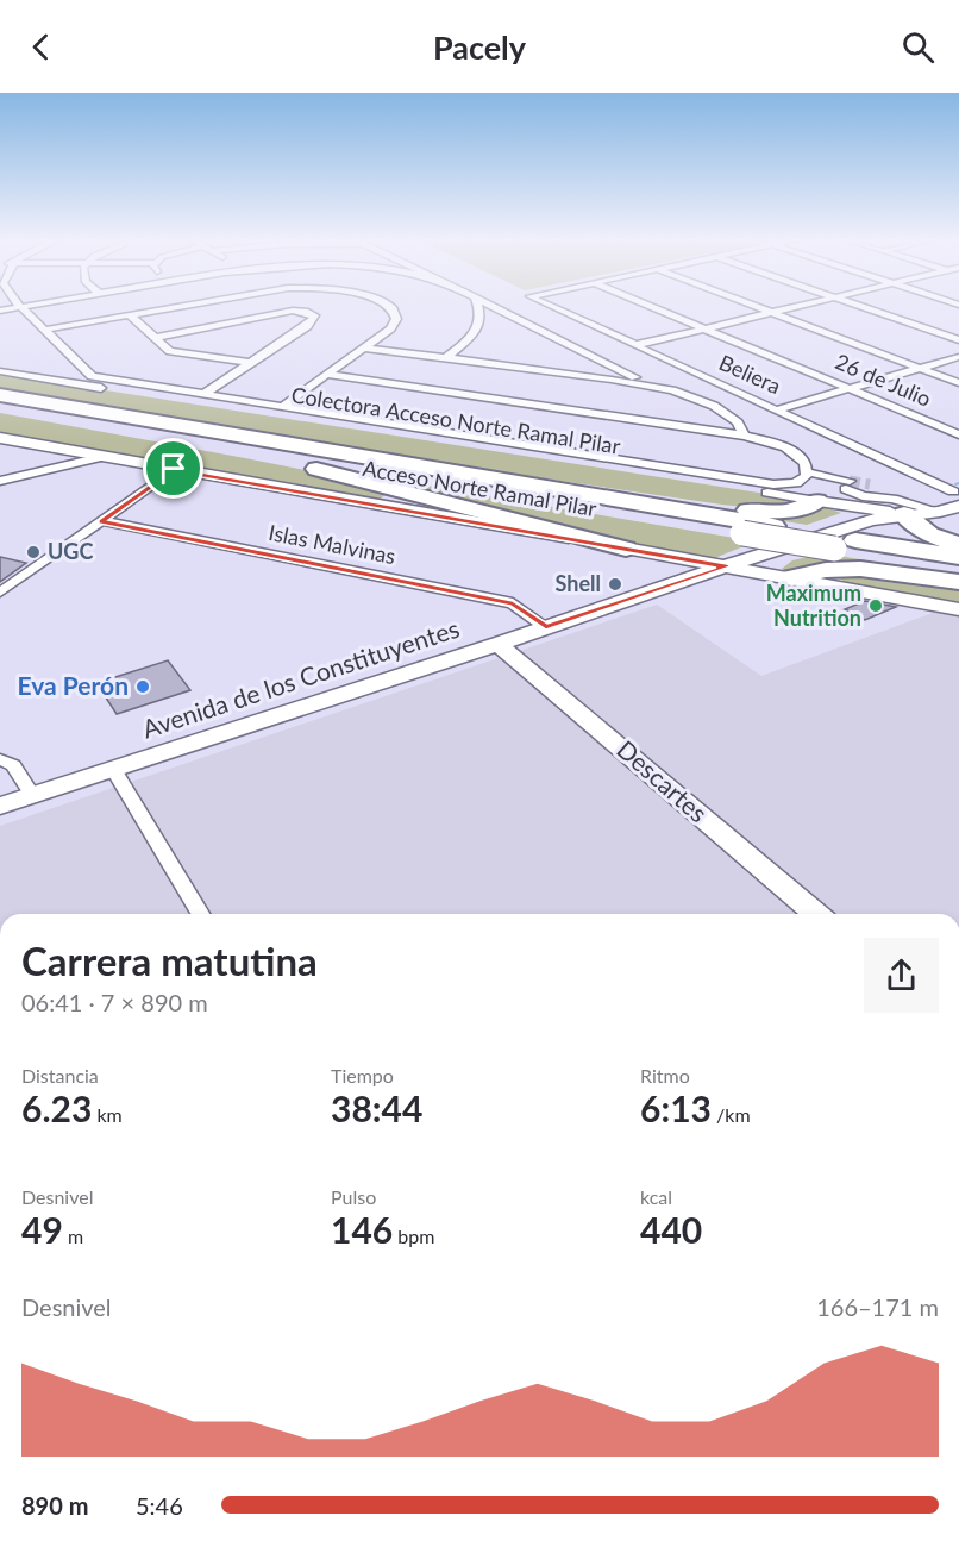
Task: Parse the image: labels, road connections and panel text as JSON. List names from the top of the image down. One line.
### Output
{"streets":{"highway":["Acceso Norte Ramal Pilar"],"street":["Beliera","26 de Julio","Colectora Acceso Norte Ramal Pilar","Islas Malvinas","Avenida de los Constituyentes","Descartes"]},"crossings":[["Islas Malvinas","Avenida de los Constituyentes"],["Avenida de los Constituyentes","Descartes"]],"places":["UGC","Shell","Maximum Nutrition","Eva Perón"],"page":{"header":"Pacely","heading":["Carrera matutina","06:41 · 7 × 890 m"],"stats":[["Distancia","6.23 km"],["Tiempo","38:44"],["Ritmo","6:13 /km"],["Desnivel","49 m"],["Pulso","146 bpm"],["kcal","440"]],"chart":["Desnivel","166–171 m"],"list":[{"name":"890 m","note":"5:46"}]}}
